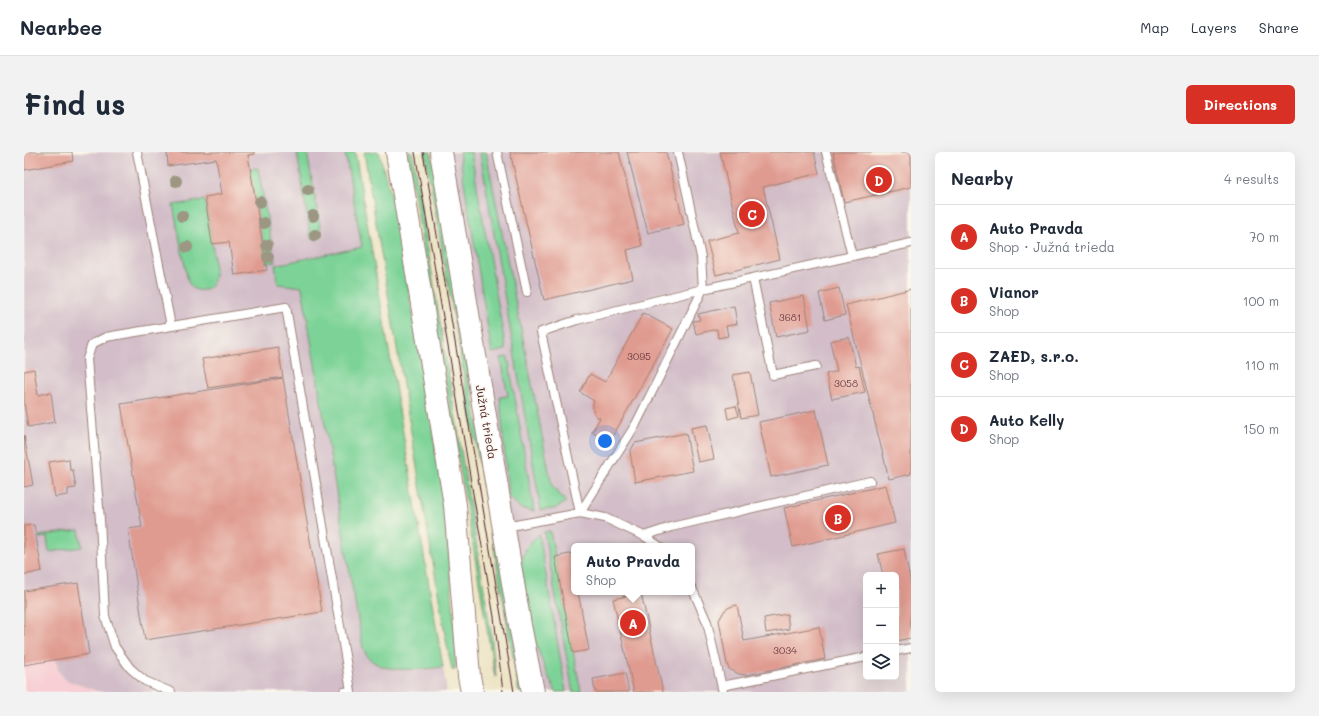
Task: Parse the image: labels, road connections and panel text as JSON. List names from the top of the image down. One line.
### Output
{"streets":{"street":["Južná trieda"]},"house_numbers":["3681","3095","3058","3034"],"page":{"header":"Nearbee","nav":["Map","Layers","Share"],"buttons":"Directions","title":"Find us","heading":["Nearby","4 results"],"pins":["D","C","B","A"],"list":[{"mark":"A","name":"Auto Pravda","note":"Shop · Južná trieda","value":"70 m"},{"mark":"B","name":"Vianor","note":"Shop","value":"100 m"},{"mark":"C","name":"ZAED, s.r.o.","note":"Shop","value":"110 m"},{"mark":"D","name":"Auto Kelly","note":"Shop","value":"150 m"}],"popup":["Auto Pravda","Shop"],"map_buttons":["+","−"]}}
